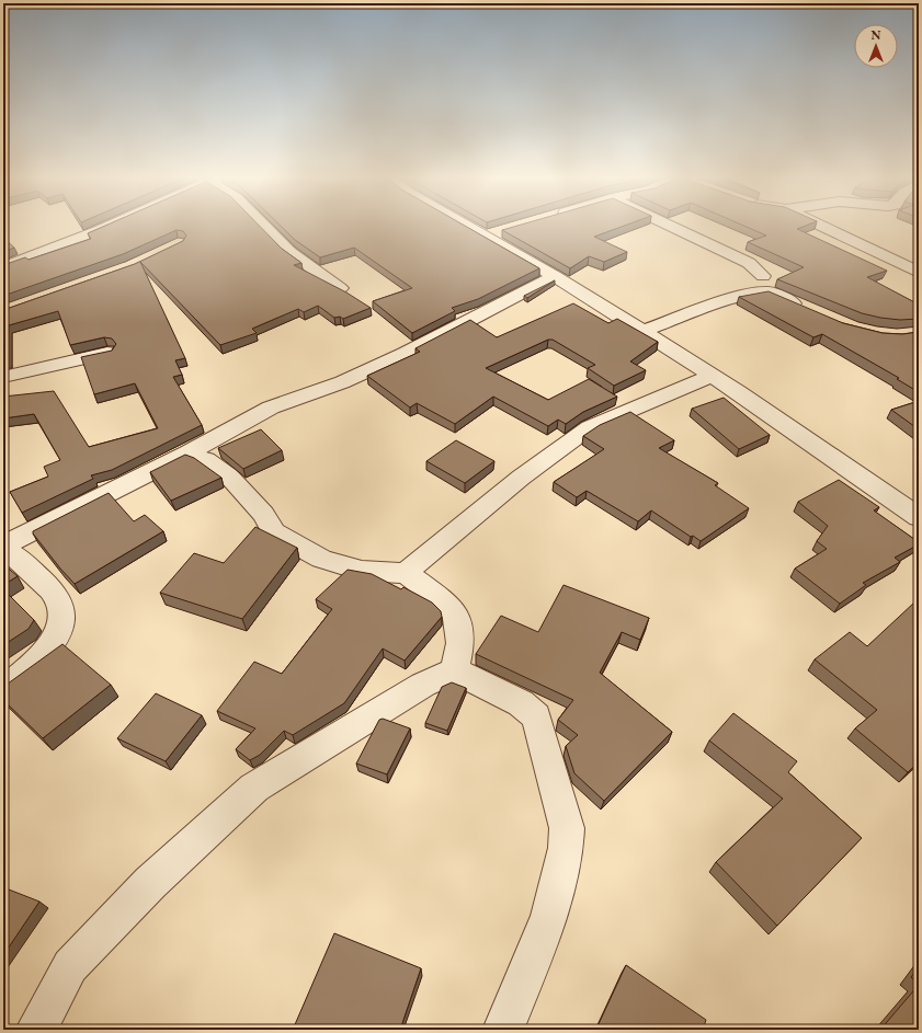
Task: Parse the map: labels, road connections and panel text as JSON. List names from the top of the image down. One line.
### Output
{"north":"top"}
